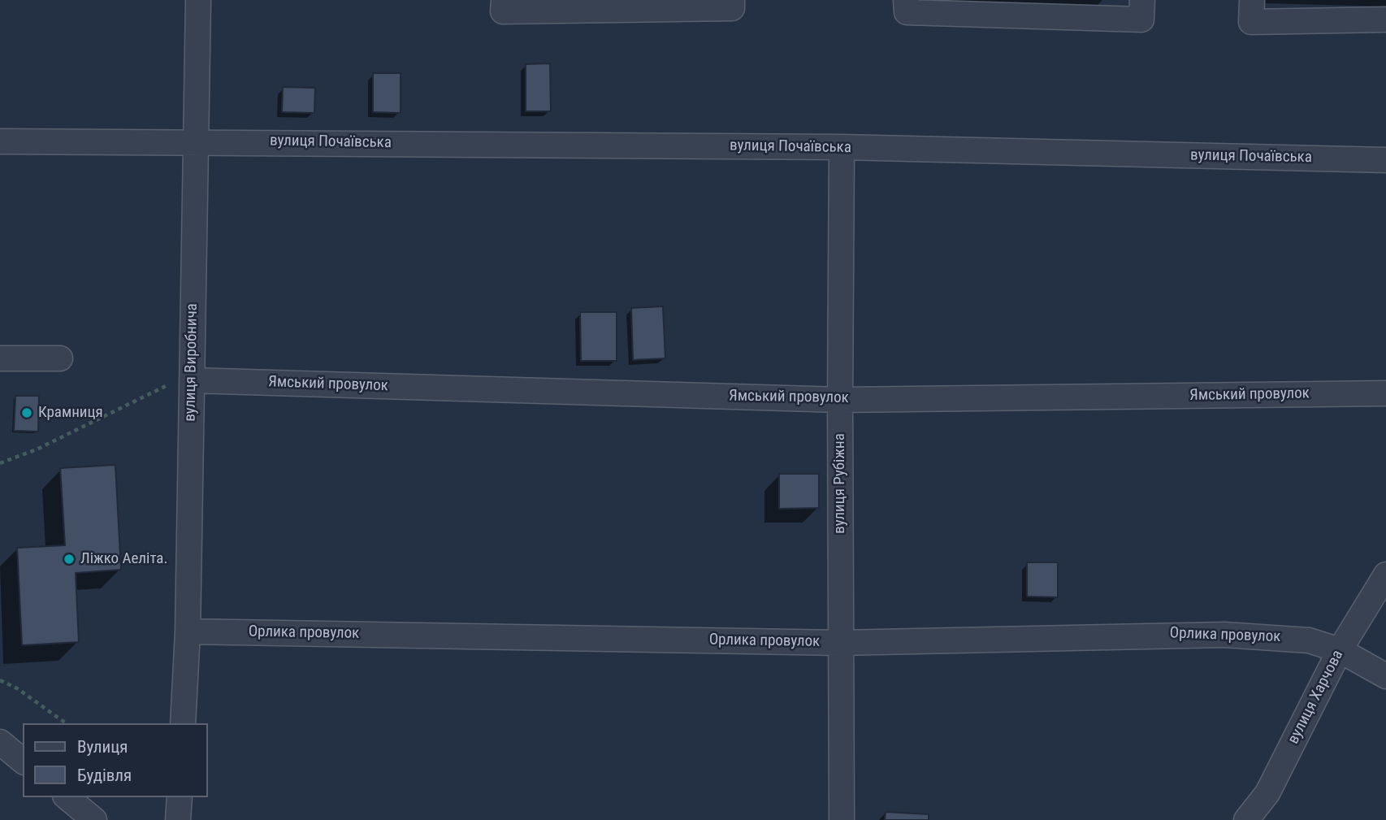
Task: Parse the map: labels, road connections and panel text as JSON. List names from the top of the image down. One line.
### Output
{"streets":{"street":["вулиця Почаївська","вулиця Виробнича","Ямський провулок","вулиця Рубіжна","Орлика провулок","вулиця Харчова"]},"crossings":[["вулиця Почаївська","вулиця Виробнича"],["вулиця Почаївська","вулиця Рубіжна"],["вулиця Виробнича","Ямський провулок"],["вулиця Виробнича","Орлика провулок"],["Ямський провулок","вулиця Рубіжна"],["вулиця Рубіжна","Орлика провулок"],["Орлика провулок","вулиця Харчова"]],"places":["Крамниця","Ліжко Аеліта."],"legend":["Вулиця","Будівля"]}
